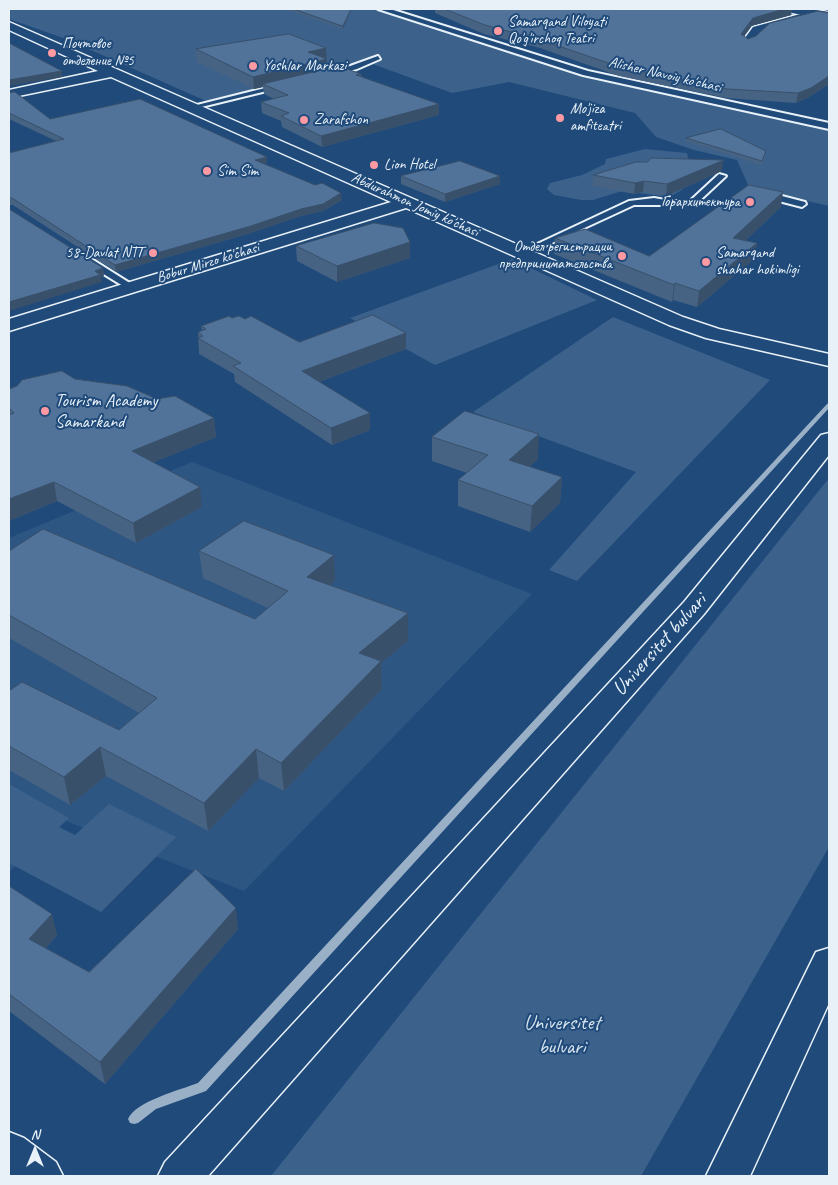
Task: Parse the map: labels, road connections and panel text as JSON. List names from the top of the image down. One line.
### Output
{"streets":{"main road":["Abdurahmon Jomiy ko'chasi","Bobur Mirzo ko'chasi","Universitet bulvari"],"street":["Alisher Navoiy ko'chasi"]},"crossings":[["Abdurahmon Jomiy ko'chasi","Bobur Mirzo ko'chasi"]],"parks":["Universitet bulvari"],"places":["Samarqand Viloyati Qo'g'irchoq Teatri","Почтовое отделение №5","Yoshlar Markazi","Mo'jiza amfiteatri","Zarafshon","Lion Hotel","Sim Sim","Горархитектура","58-Davlat NTT","Отдел регистрации предпринимательства","Samarqand shahar hokimligi","Tourism Academy Samarkand"],"north":"top"}
